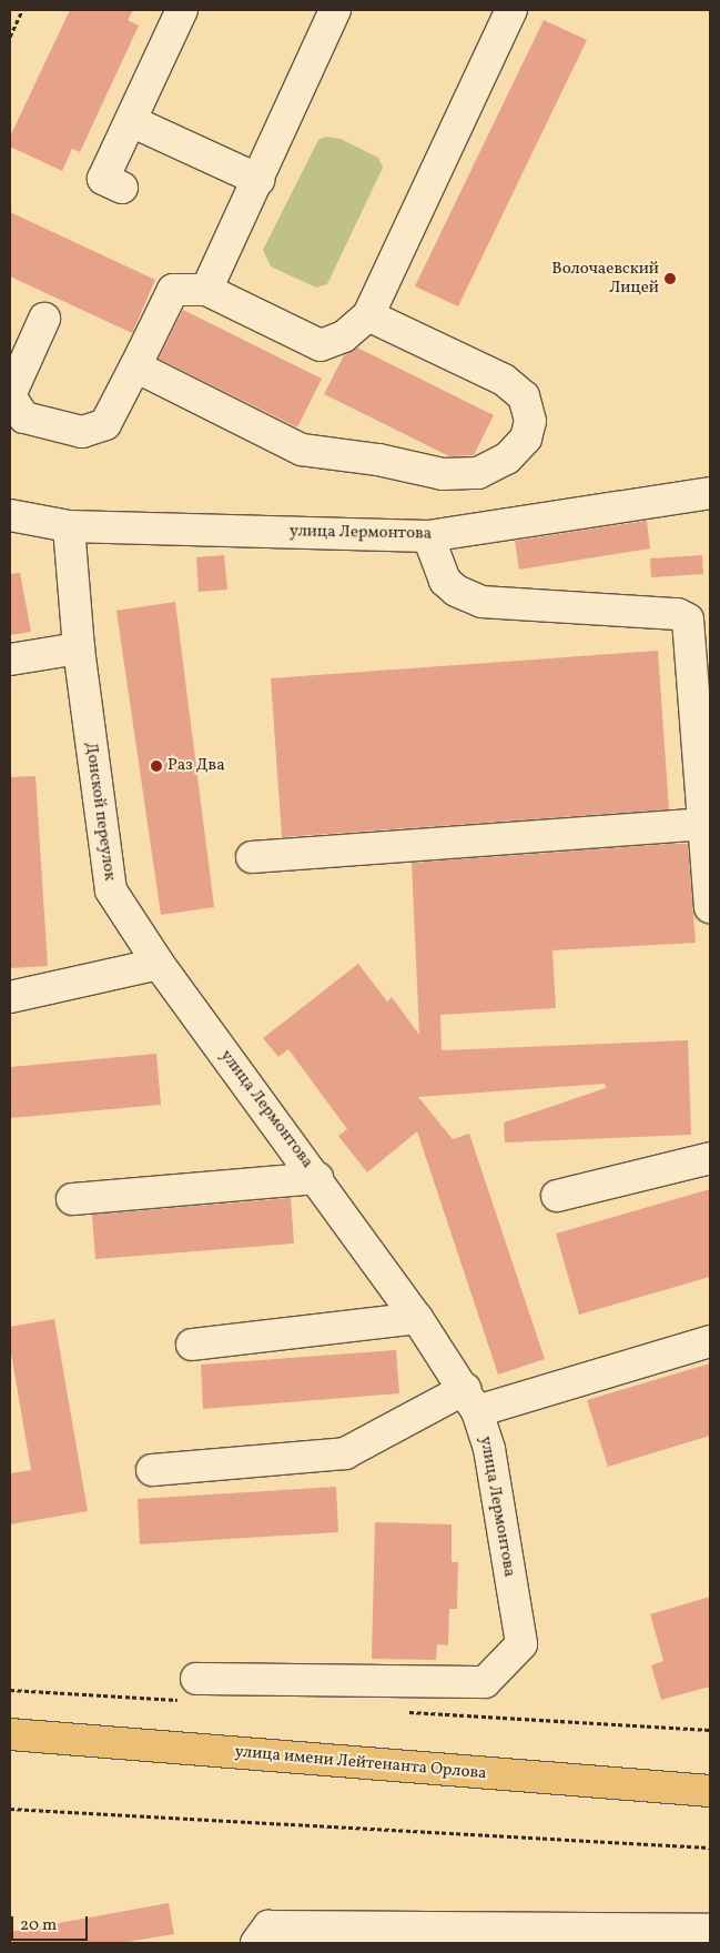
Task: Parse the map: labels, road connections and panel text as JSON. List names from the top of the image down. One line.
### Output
{"streets":{"main road":["улица имени Лейтенанта Орлова"],"street":["улица Лермонтова","Донской переулок"]},"crossings":[["улица Лермонтова","Донской переулок"]],"places":["Волочаевский Лицей","Раз Два"],"scale_bar":"20 m"}
